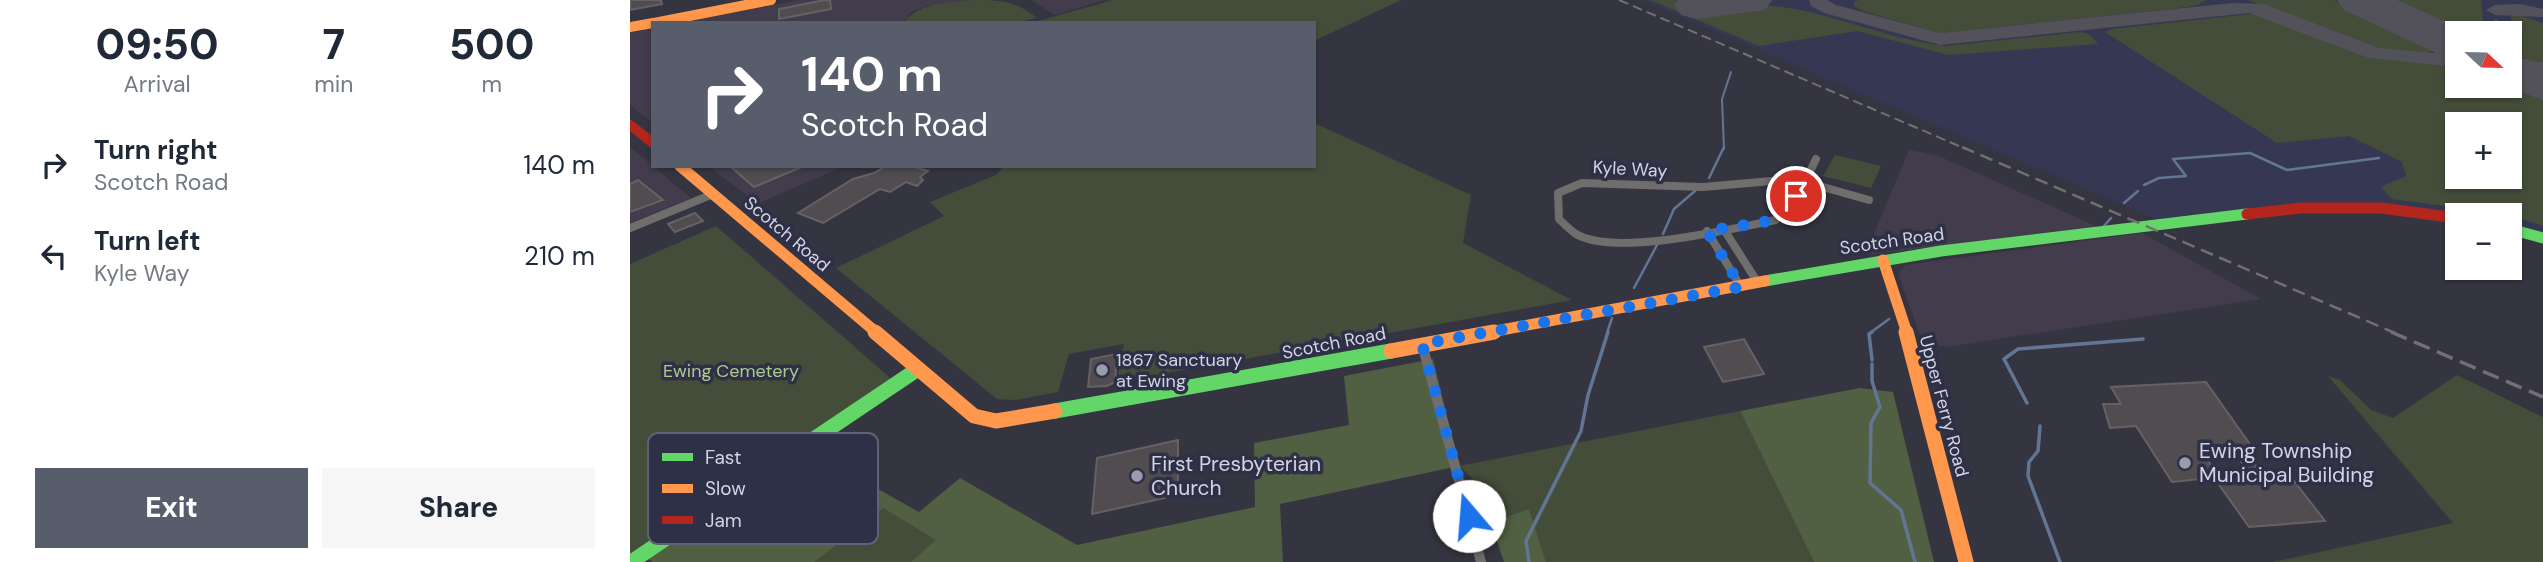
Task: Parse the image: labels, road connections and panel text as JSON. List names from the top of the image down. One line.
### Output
{"streets":{"main road":["Scotch Road","Upper Ferry Road"],"street":["Kyle Way"]},"crossings":[["Scotch Road","Upper Ferry Road"]],"parks":["Ewing Cemetery"],"places":["1867 Sanctuary at Ewing","Ewing Township Municipal Building","First Presbyterian Church"],"legend":["Fast","Slow","Jam"],"north":"right","page":{"eta":["09:50","Arrival","7","min","500","m"],"map_buttons":["+","−"],"turn":["140 m","Scotch Road"],"list":[{"name":"Turn right","note":"Scotch Road","value":"140 m"},{"name":"Turn left","note":"Kyle Way","value":"210 m"}],"buttons":["Exit","Share"]}}
